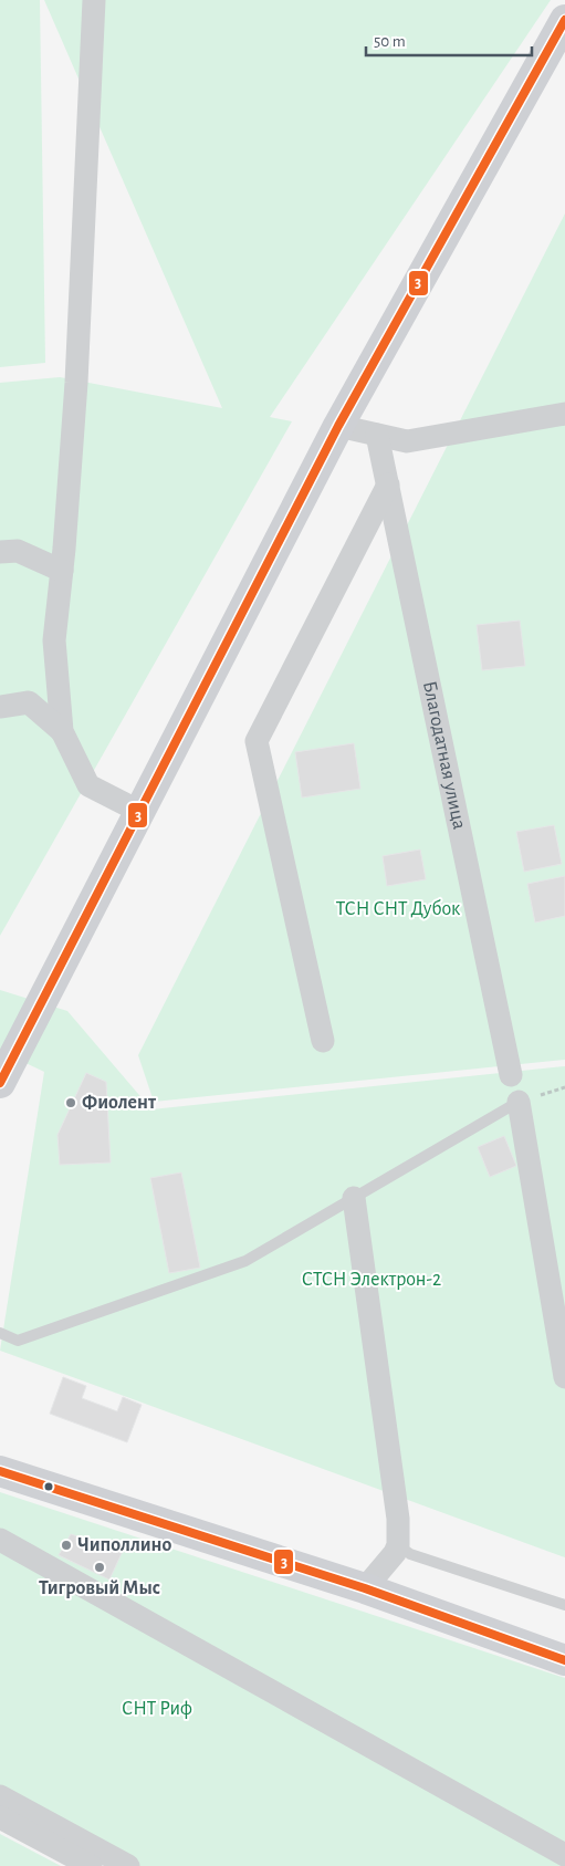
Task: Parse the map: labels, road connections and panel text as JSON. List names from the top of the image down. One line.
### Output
{"streets":{"street":["Благодатная улица"]},"parks":["ТСН СНТ Дубок","СТСН Электрон-2","СНТ Риф"],"places":["Фиолент","Чиполлино","Тигровый Мыс"],"lines":["transit line 3"],"scale_bar":"50 m"}
